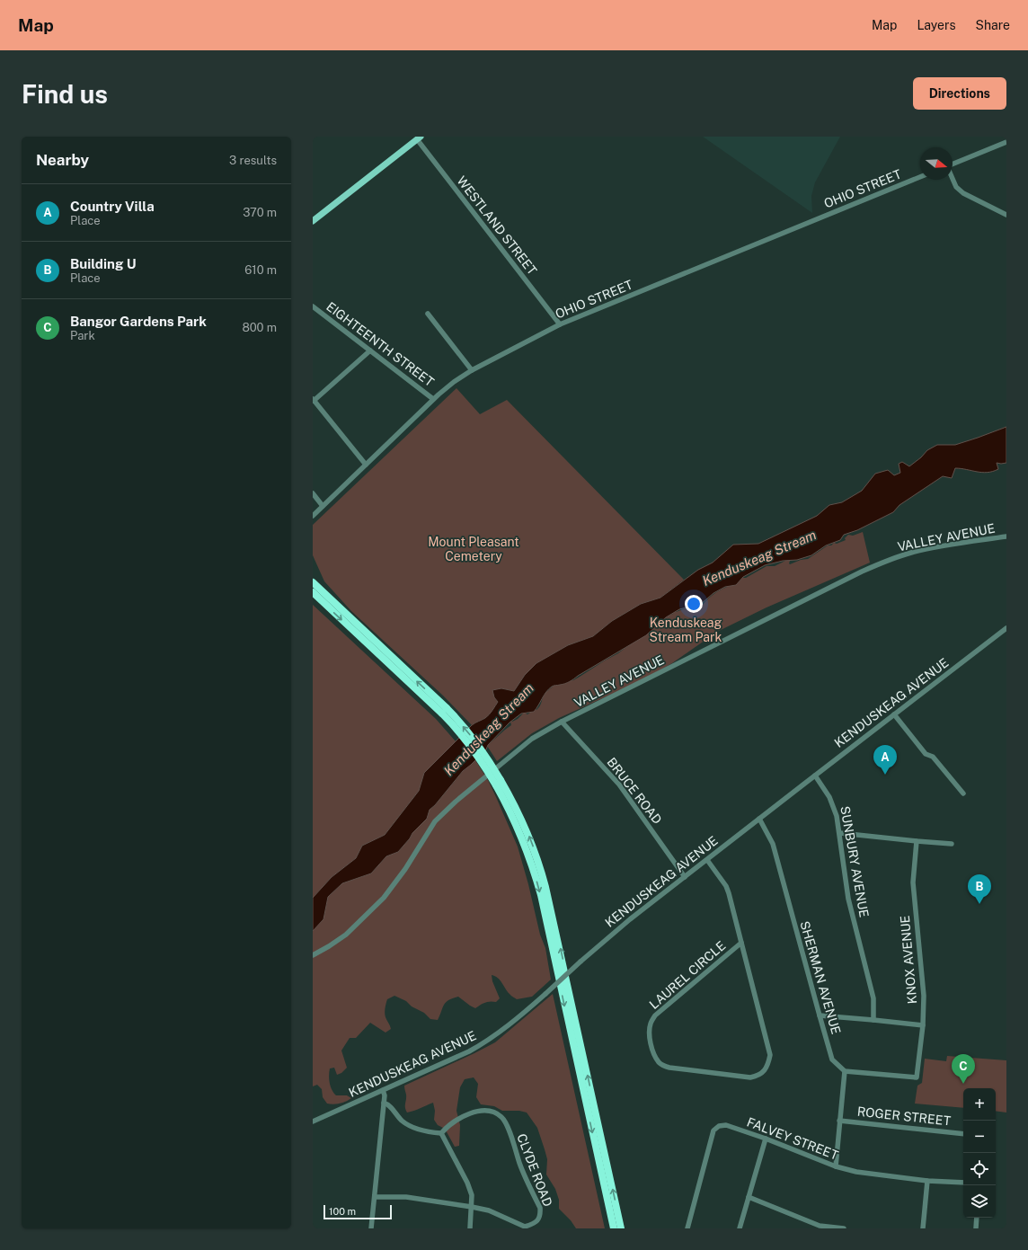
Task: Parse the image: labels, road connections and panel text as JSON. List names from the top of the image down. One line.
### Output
{"streets":{"street":["OHIO STREET","WESTLAND STREET","EIGHTEENTH STREET","VALLEY AVENUE","KENDUSKEAG AVENUE","BRUCE ROAD","SUNBURY AVENUE","KNOX AVENUE","LAUREL CIRCLE","SHERMAN AVENUE","ROGER STREET","FALVEY STREET","CLYDE ROAD"]},"crossings":[["OHIO STREET","WESTLAND STREET"],["OHIO STREET","EIGHTEENTH STREET"],["VALLEY AVENUE","BRUCE ROAD"],["KENDUSKEAG AVENUE","BRUCE ROAD"],["KENDUSKEAG AVENUE","SUNBURY AVENUE"],["KENDUSKEAG AVENUE","LAUREL CIRCLE"],["KENDUSKEAG AVENUE","SHERMAN AVENUE"],["KNOX AVENUE","SHERMAN AVENUE"]],"water":["Kenduskeag Stream"],"parks":["Mount Pleasant Cemetery","Kenduskeag Stream Park"],"scale_bar":"100 m","north":"right","page":{"header":"Map","nav":["Map","Layers","Share"],"buttons":"Directions","title":"Find us","heading":["Nearby","3 results"],"list":[{"mark":"A","name":"Country Villa","note":"Place","value":"370 m"},{"mark":"B","name":"Building U","note":"Place","value":"610 m"},{"mark":"C","name":"Bangor Gardens Park","note":"Park","value":"800 m"}],"pins":["A","B","C"],"map_buttons":["+","−"],"scale":"100 m"}}
